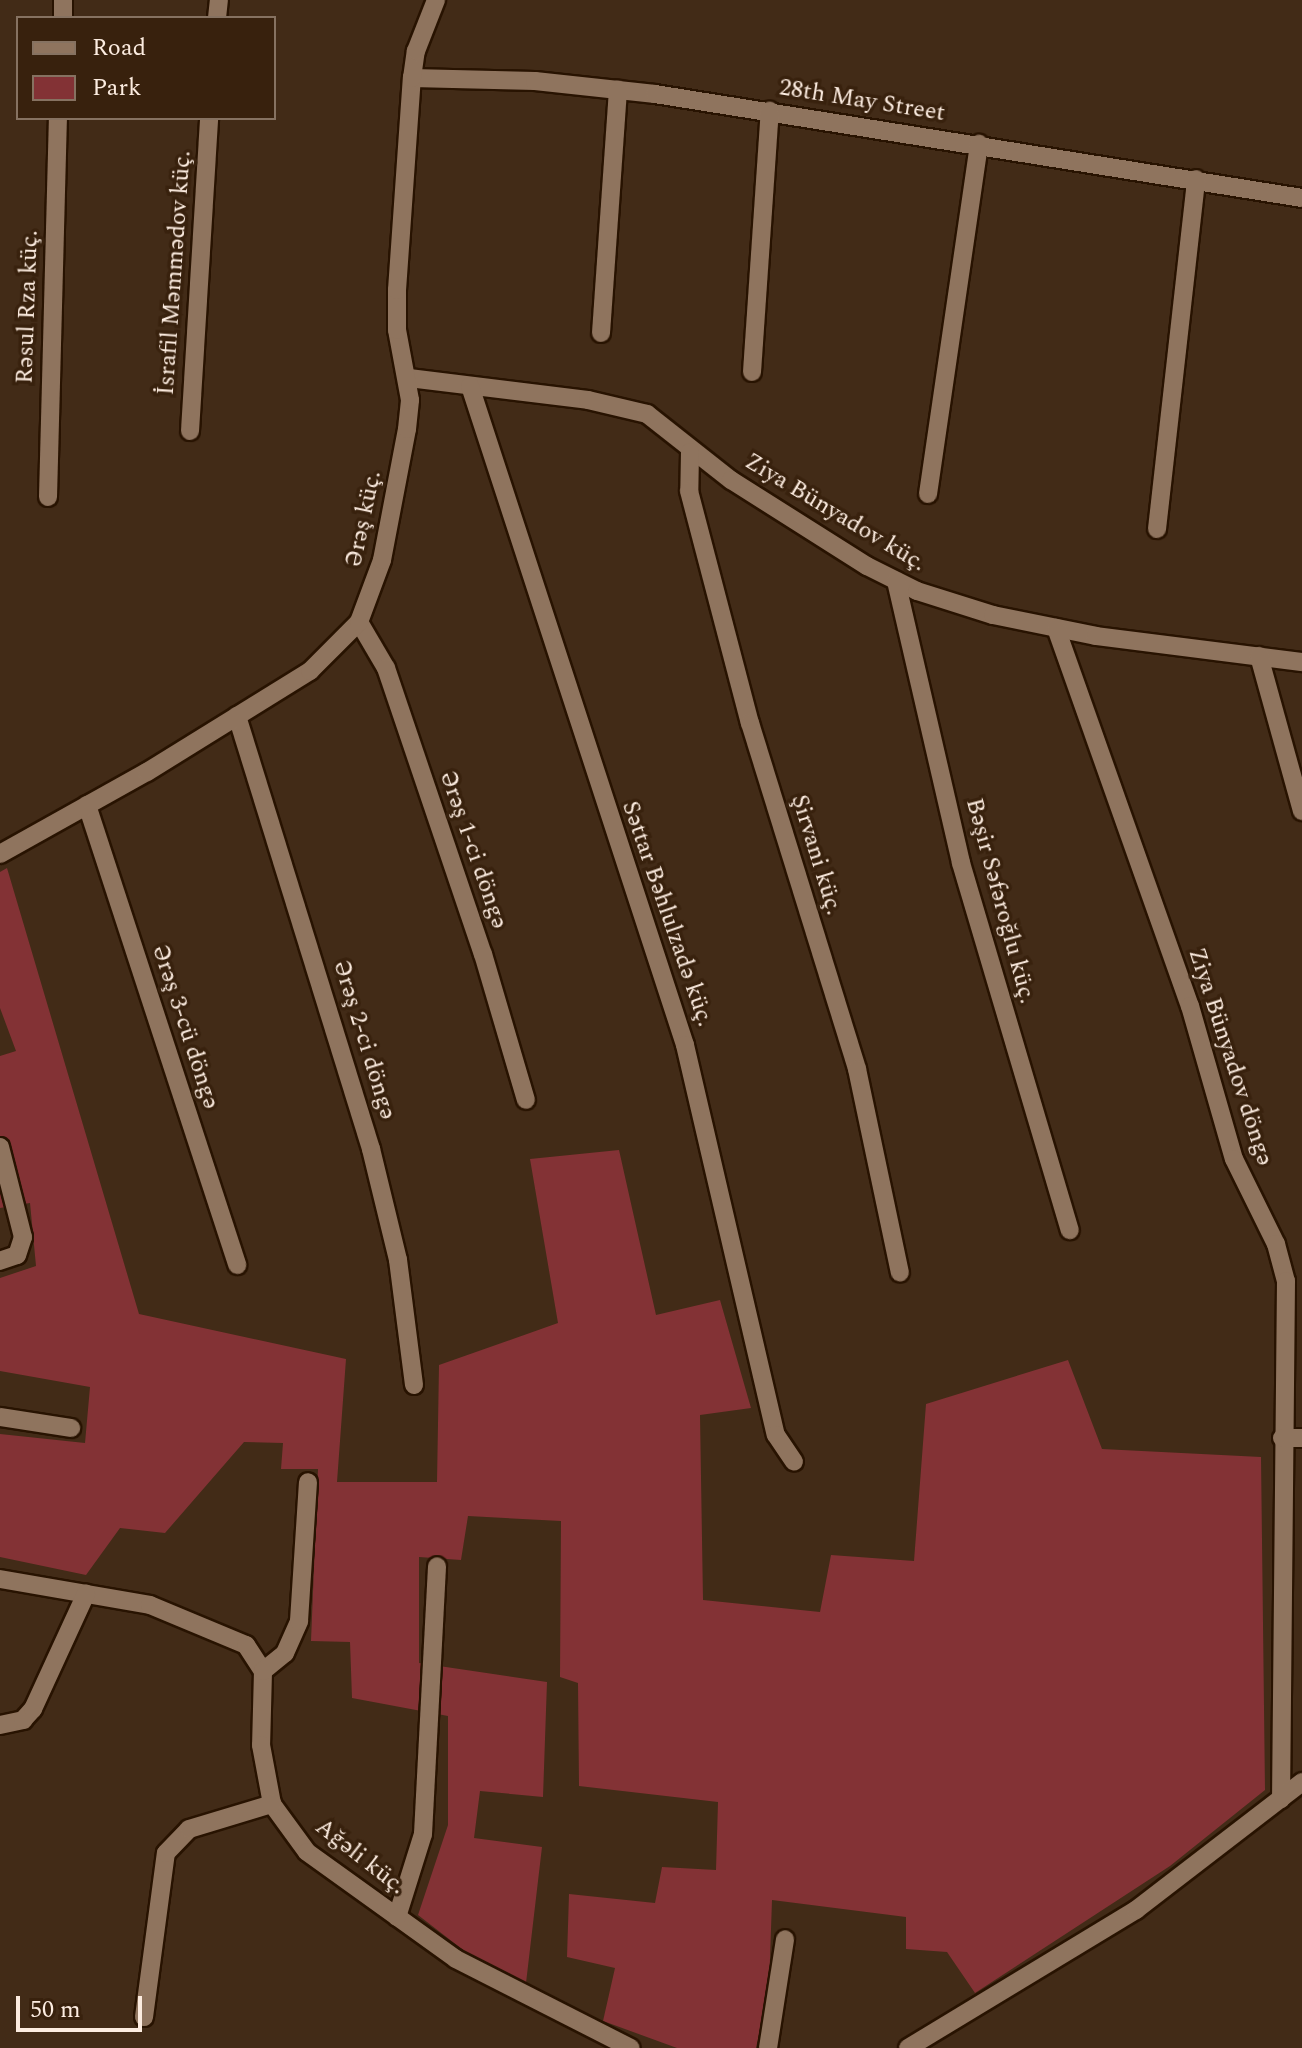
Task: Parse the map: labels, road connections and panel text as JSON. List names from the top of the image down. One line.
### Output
{"streets":{"street":["28th May Street","İsrafil Məmmədov küç.","Rəsul Rza küç.","Ziya Bünyadov küç.","Ərəş küç.","Ərəş 1-ci döngə","Şirvani küç.","Bəşir Səfəroğlu küç.","Səttar Bəhlulzadə küç.","Ərəş 3-cü döngə","Ərəş 2-ci döngə","Ziya Bünyadov döngə","Ağəli küç."]},"crossings":[["28th May Street","Ərəş küç."],["Ziya Bünyadov küç.","Ərəş küç."],["Ziya Bünyadov küç.","Şirvani küç."],["Ziya Bünyadov küç.","Bəşir Səfəroğlu küç."],["Ziya Bünyadov küç.","Səttar Bəhlulzadə küç."],["Ziya Bünyadov küç.","Ziya Bünyadov döngə"],["Ərəş küç.","Ərəş 1-ci döngə"],["Ərəş küç.","Ərəş 3-cü döngə"],["Ərəş küç.","Ərəş 2-ci döngə"]],"legend":["Road","Park"],"scale_bar":"50 m"}
